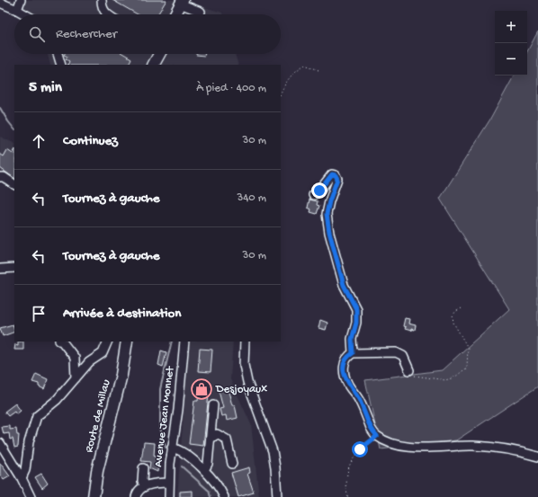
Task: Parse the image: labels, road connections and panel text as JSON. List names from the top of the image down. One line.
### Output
{"streets":{"main road":["Route de Millau"],"street":["Avenue Jean Monnet"]},"places":{"shop":["Desjoyaux"]},"page":{"map_buttons":["+","−"],"search":"Rechercher","heading":["5 min","À pied · 400 m"],"list":[["Continuez","30 m"],["Tournez à gauche","340 m"],["Tournez à gauche","30 m"],"Arrivée à destination"]}}
